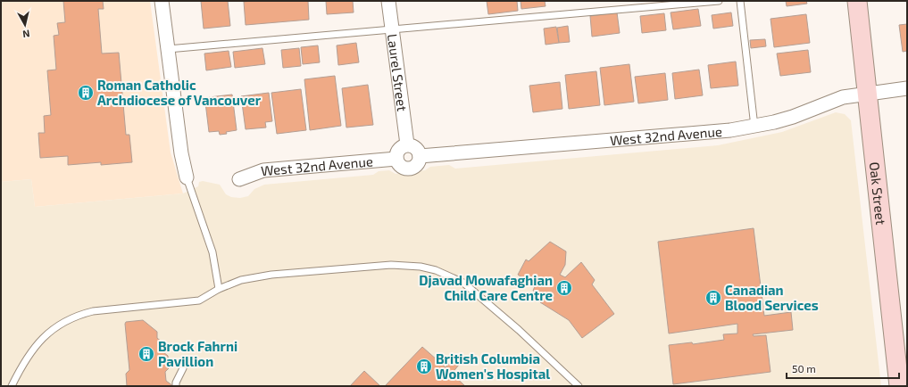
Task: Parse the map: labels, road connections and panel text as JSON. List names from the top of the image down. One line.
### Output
{"streets":{"main road":["Oak Street"],"street":["Laurel Street","West 32nd Avenue"]},"crossings":[["Laurel Street","West 32nd Avenue"],["West 32nd Avenue","Oak Street"]],"places":{"building":["Roman Catholic Archdiocese of Vancouver","Djavad Mowafaghian Child Care Centre","Canadian Blood Services","Brock Fahrni Pavillion","British Columbia Women's Hospital"]},"scale_bar":"50 m","north":"bottom"}
